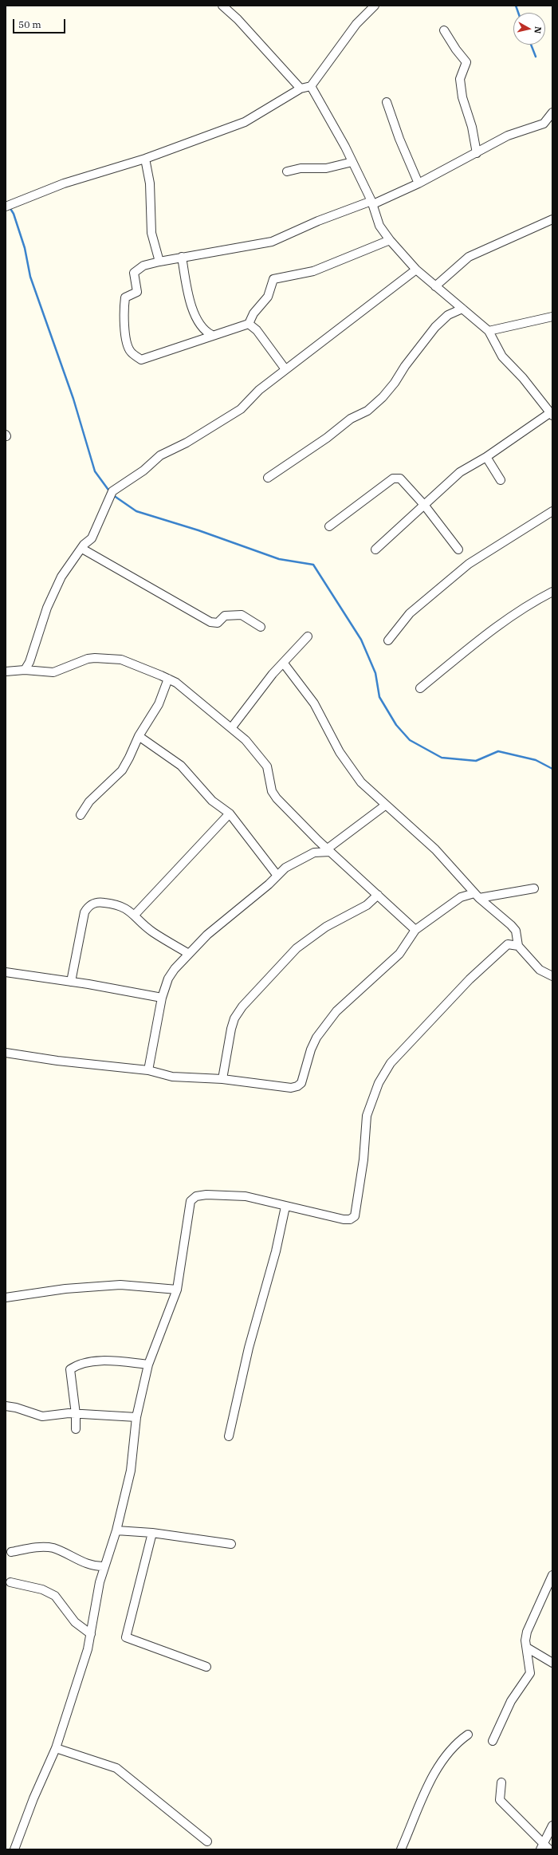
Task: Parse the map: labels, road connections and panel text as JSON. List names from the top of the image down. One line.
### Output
{"scale_bar":"50 m","north":"right"}
